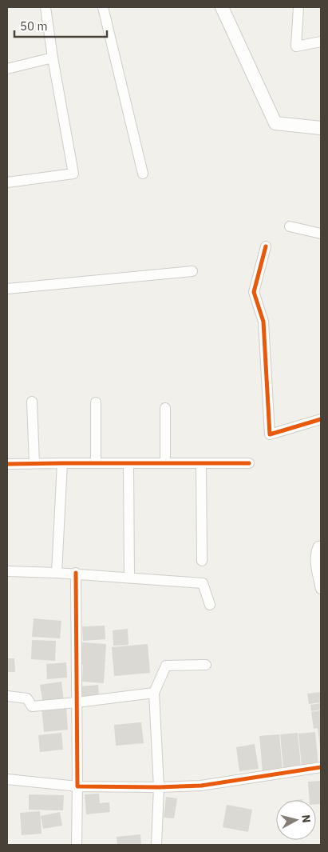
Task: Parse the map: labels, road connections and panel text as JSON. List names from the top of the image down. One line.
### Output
{"scale_bar":"50 m","north":"right"}
